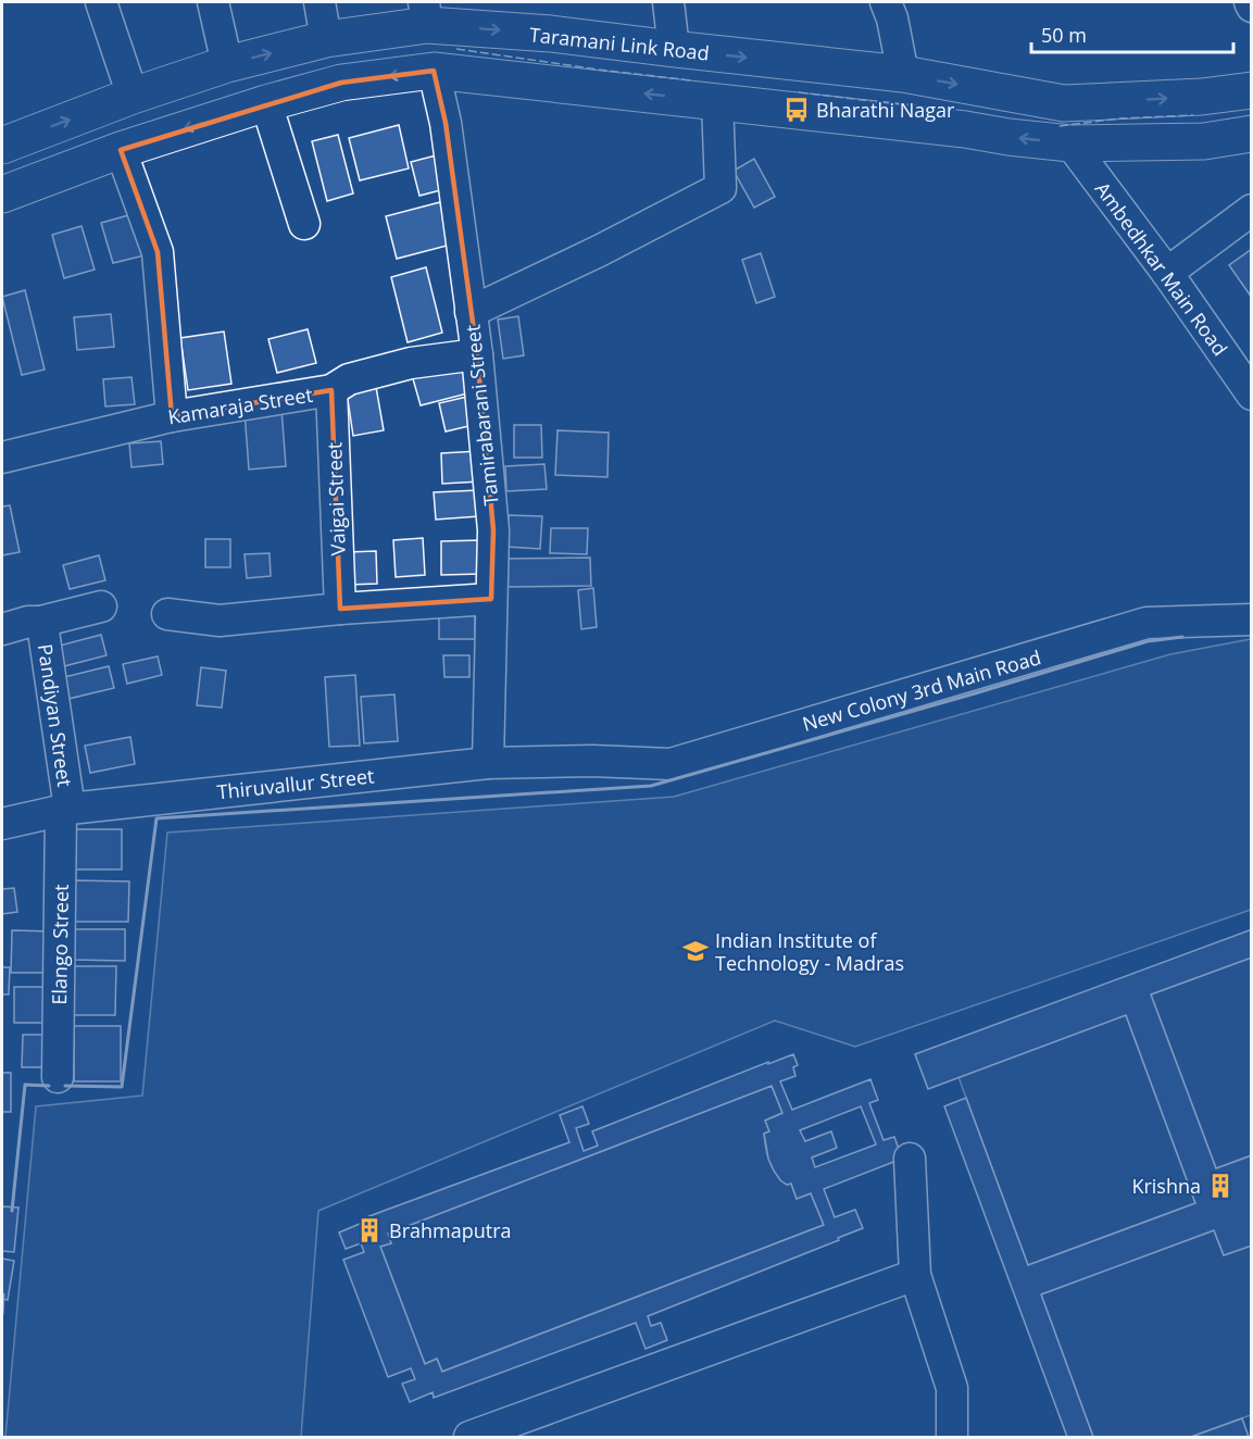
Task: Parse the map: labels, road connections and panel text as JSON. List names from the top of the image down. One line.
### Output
{"streets":{"main road":["Taramani Link Road"],"street":["Ambedhkar Main Road","Kamaraja Street","Tamirabarani Street","Vaigai Street","New Colony 3rd Main Road","Pandiyan Street","Thiruvallur Street","Elango Street"]},"crossings":[["Kamaraja Street","Tamirabarani Street"],["Kamaraja Street","Vaigai Street"],["Tamirabarani Street","Thiruvallur Street"],["New Colony 3rd Main Road","Thiruvallur Street"],["Pandiyan Street","Thiruvallur Street"],["Pandiyan Street","Elango Street"],["Thiruvallur Street","Elango Street"]],"places":{"bus stop":["Bharathi Nagar"],"school or university":["Indian Institute of Technology - Madras"],"building":["Krishna","Brahmaputra"]},"scale_bar":"50 m"}
